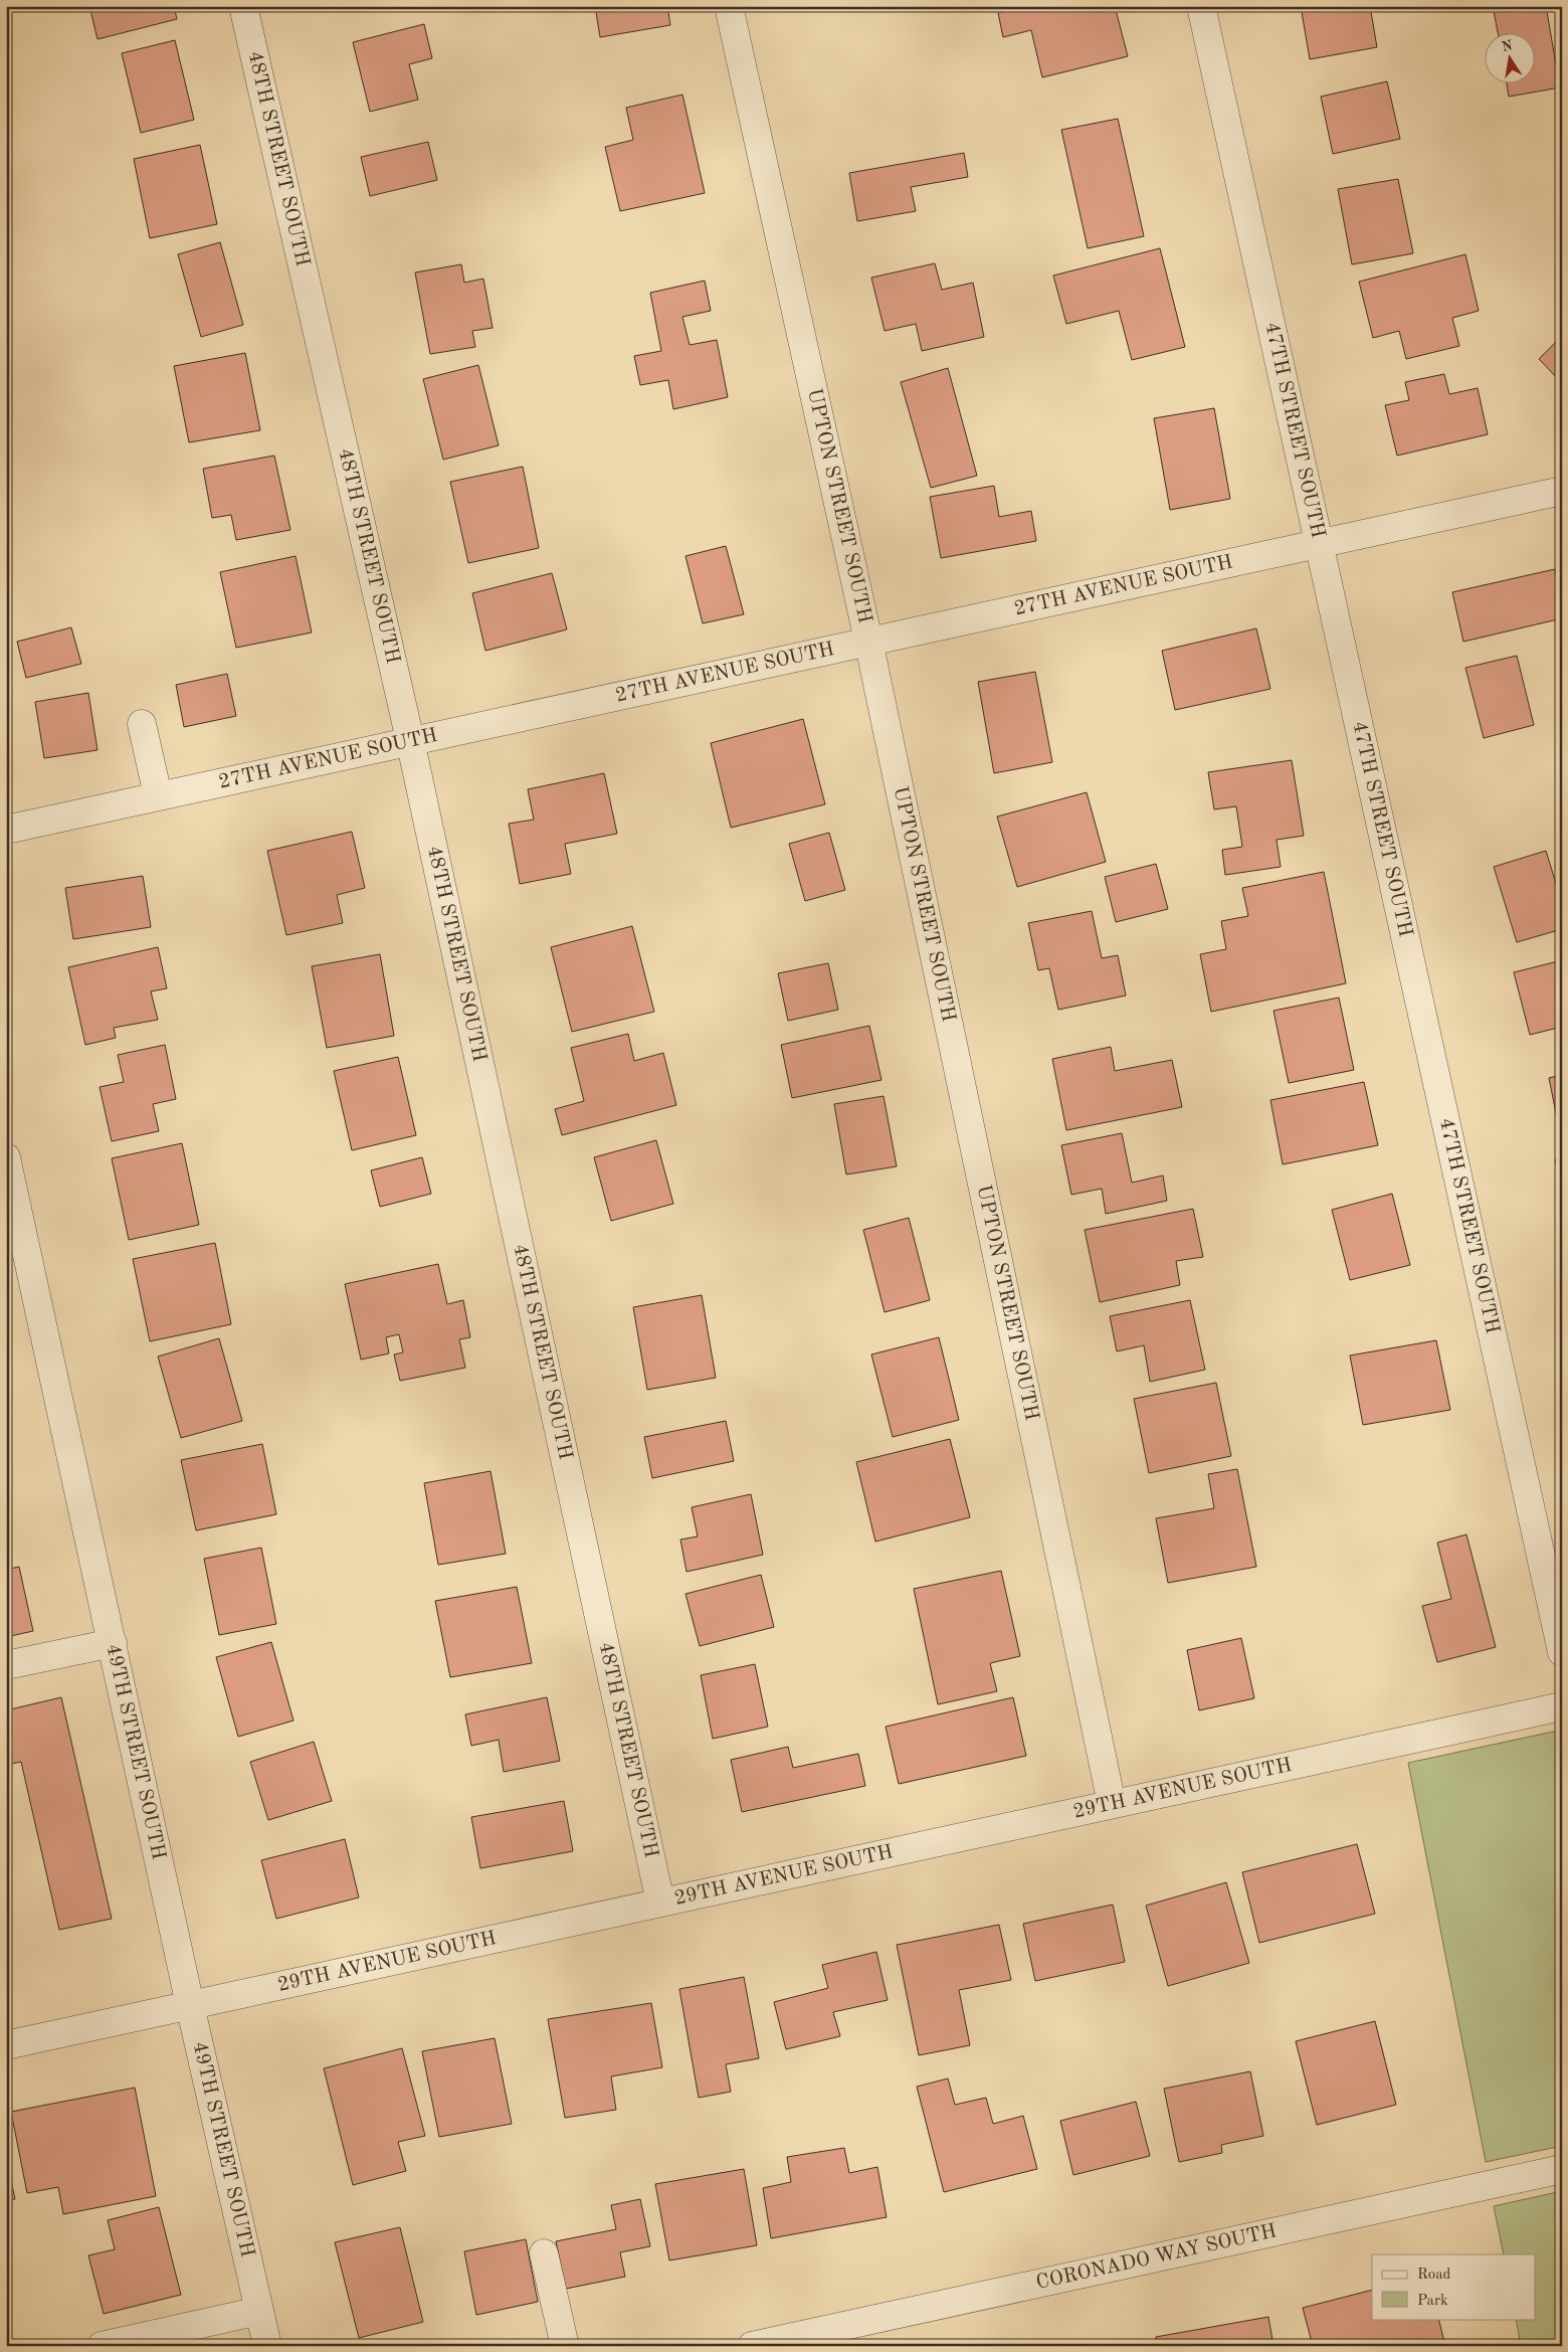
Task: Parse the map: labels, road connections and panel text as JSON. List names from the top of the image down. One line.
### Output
{"streets":{"street":["48TH STREET SOUTH","47TH STREET SOUTH","UPTON STREET SOUTH","27TH AVENUE SOUTH","49TH STREET SOUTH","29TH AVENUE SOUTH","CORONADO WAY SOUTH"]},"crossings":[["48TH STREET SOUTH","27TH AVENUE SOUTH"],["48TH STREET SOUTH","29TH AVENUE SOUTH"],["47TH STREET SOUTH","27TH AVENUE SOUTH"],["UPTON STREET SOUTH","27TH AVENUE SOUTH"],["UPTON STREET SOUTH","29TH AVENUE SOUTH"],["49TH STREET SOUTH","29TH AVENUE SOUTH"]],"legend":["Road","Park"],"north":"top"}
